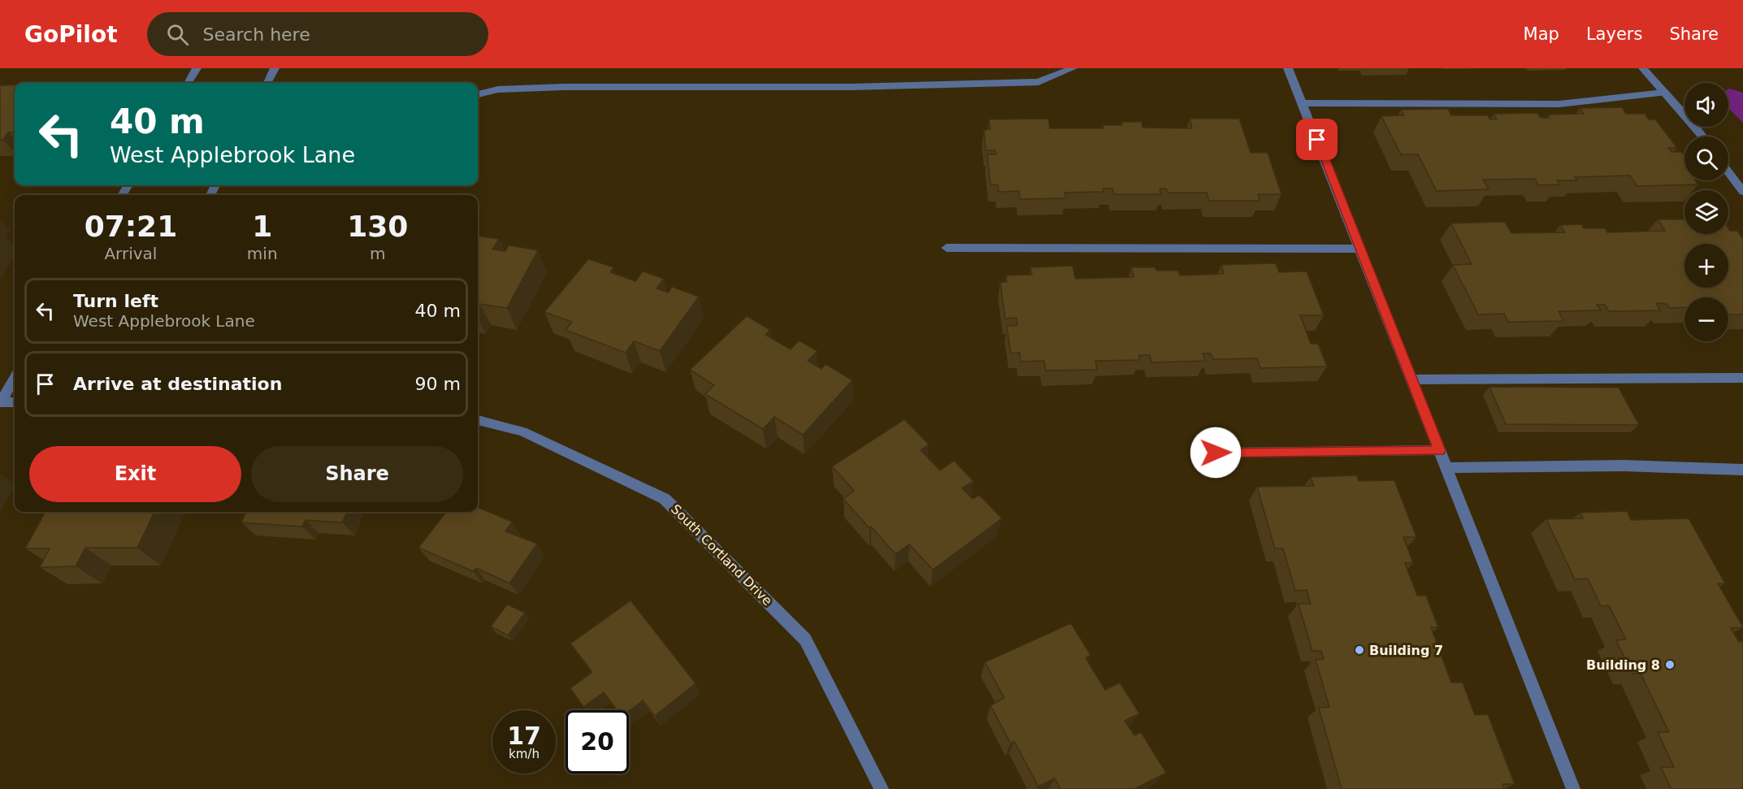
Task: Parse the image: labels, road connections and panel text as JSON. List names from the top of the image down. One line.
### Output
{"streets":{"street":["South Cortland Drive"]},"places":["Building 7","Building 8"],"page":{"header":"GoPilot","search":"Search here","nav":["Map","Layers","Share"],"map_buttons":["+","−"],"turn":["40 m","West Applebrook Lane"],"eta":["07:21","Arrival","1","min","130","m"],"list":[{"name":"Turn left","note":"West Applebrook Lane","value":"40 m"},{"name":"Arrive at destination","value":"90 m"}],"buttons":["Exit","Share"],"speed":"17 km/h","limit":"20"}}
